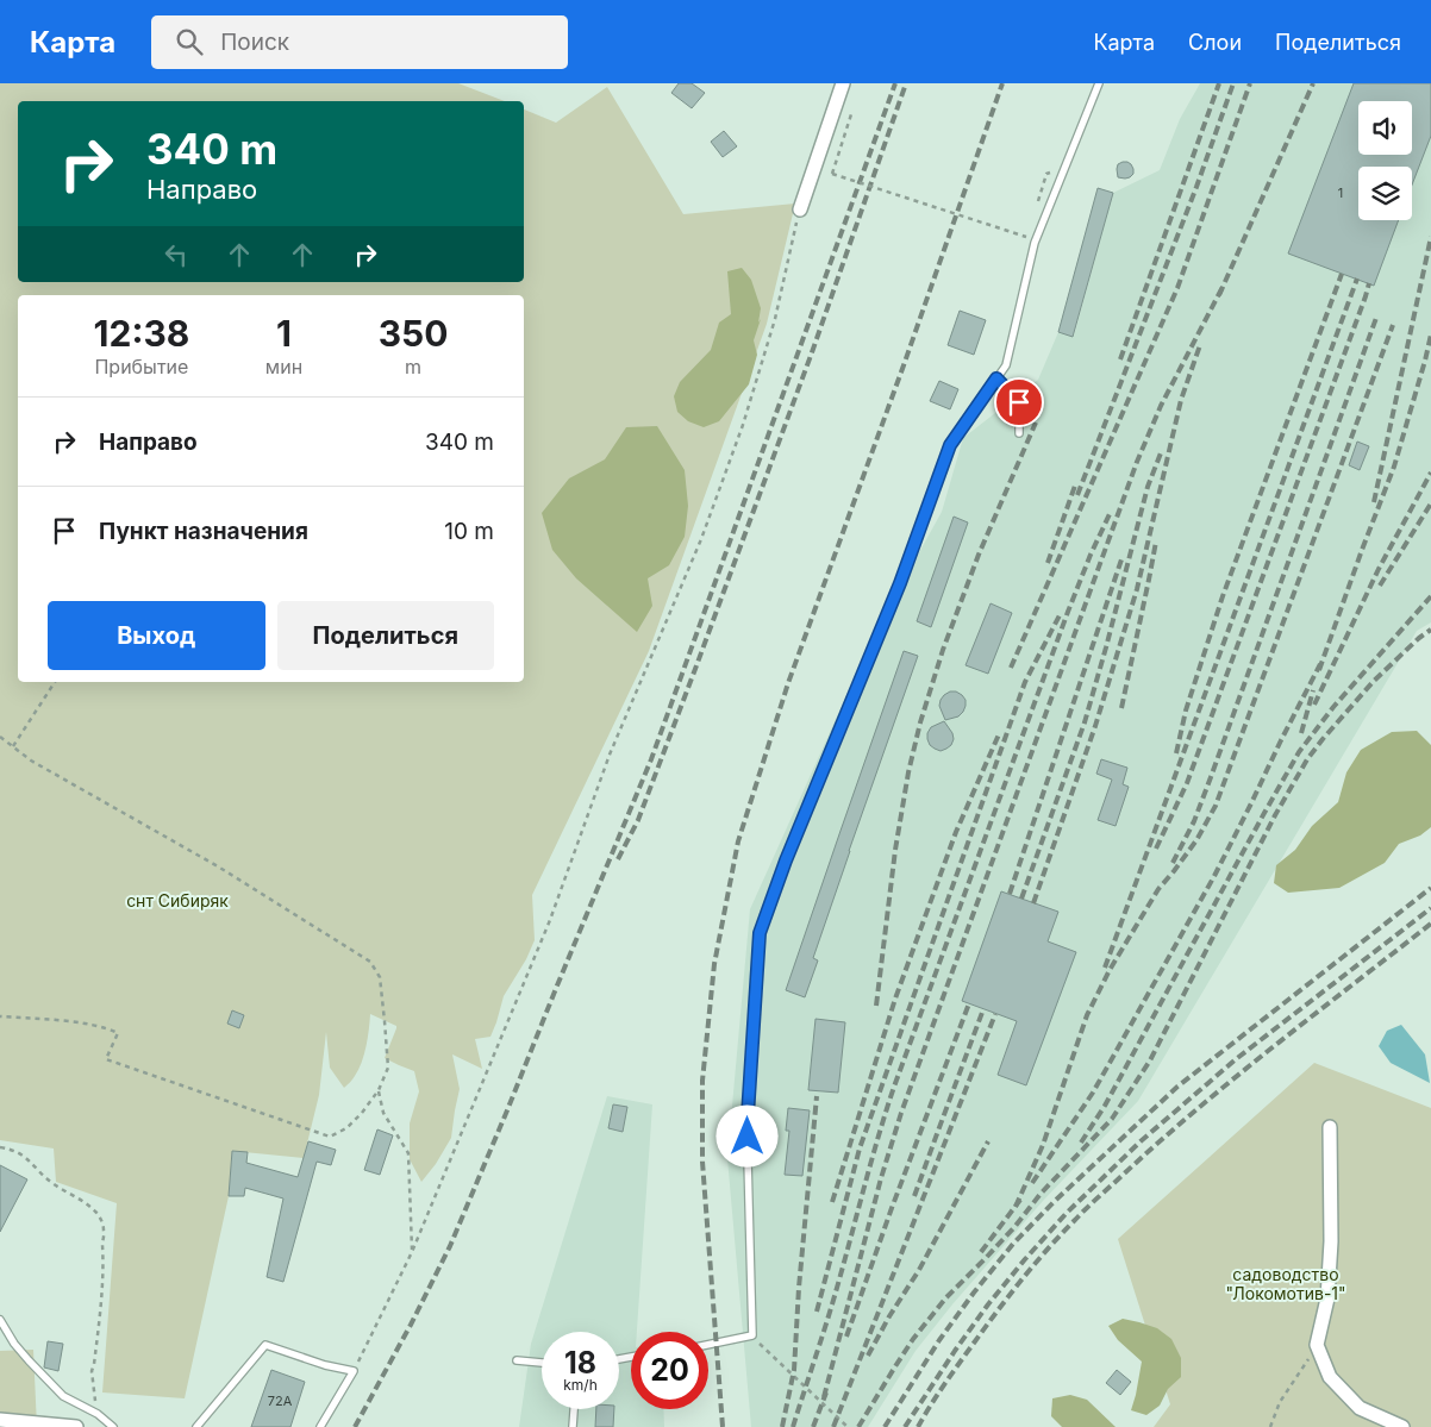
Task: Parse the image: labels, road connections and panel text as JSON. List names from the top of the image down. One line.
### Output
{"parks":["снт Сибиряк","садоводство \"Локомотив-1\""],"house_numbers":["1","72А"],"page":{"header":"Карта","search":"Поиск","nav":["Карта","Слои","Поделиться"],"turn":["340 m","Направо"],"eta":["12:38","Прибытие","1","мин","350","m"],"list":[{"name":"Направо","value":"340 m"},{"name":"Пункт назначения","value":"10 m"}],"buttons":["Выход","Поделиться"],"speed":"18 km/h","limit":"20"}}
